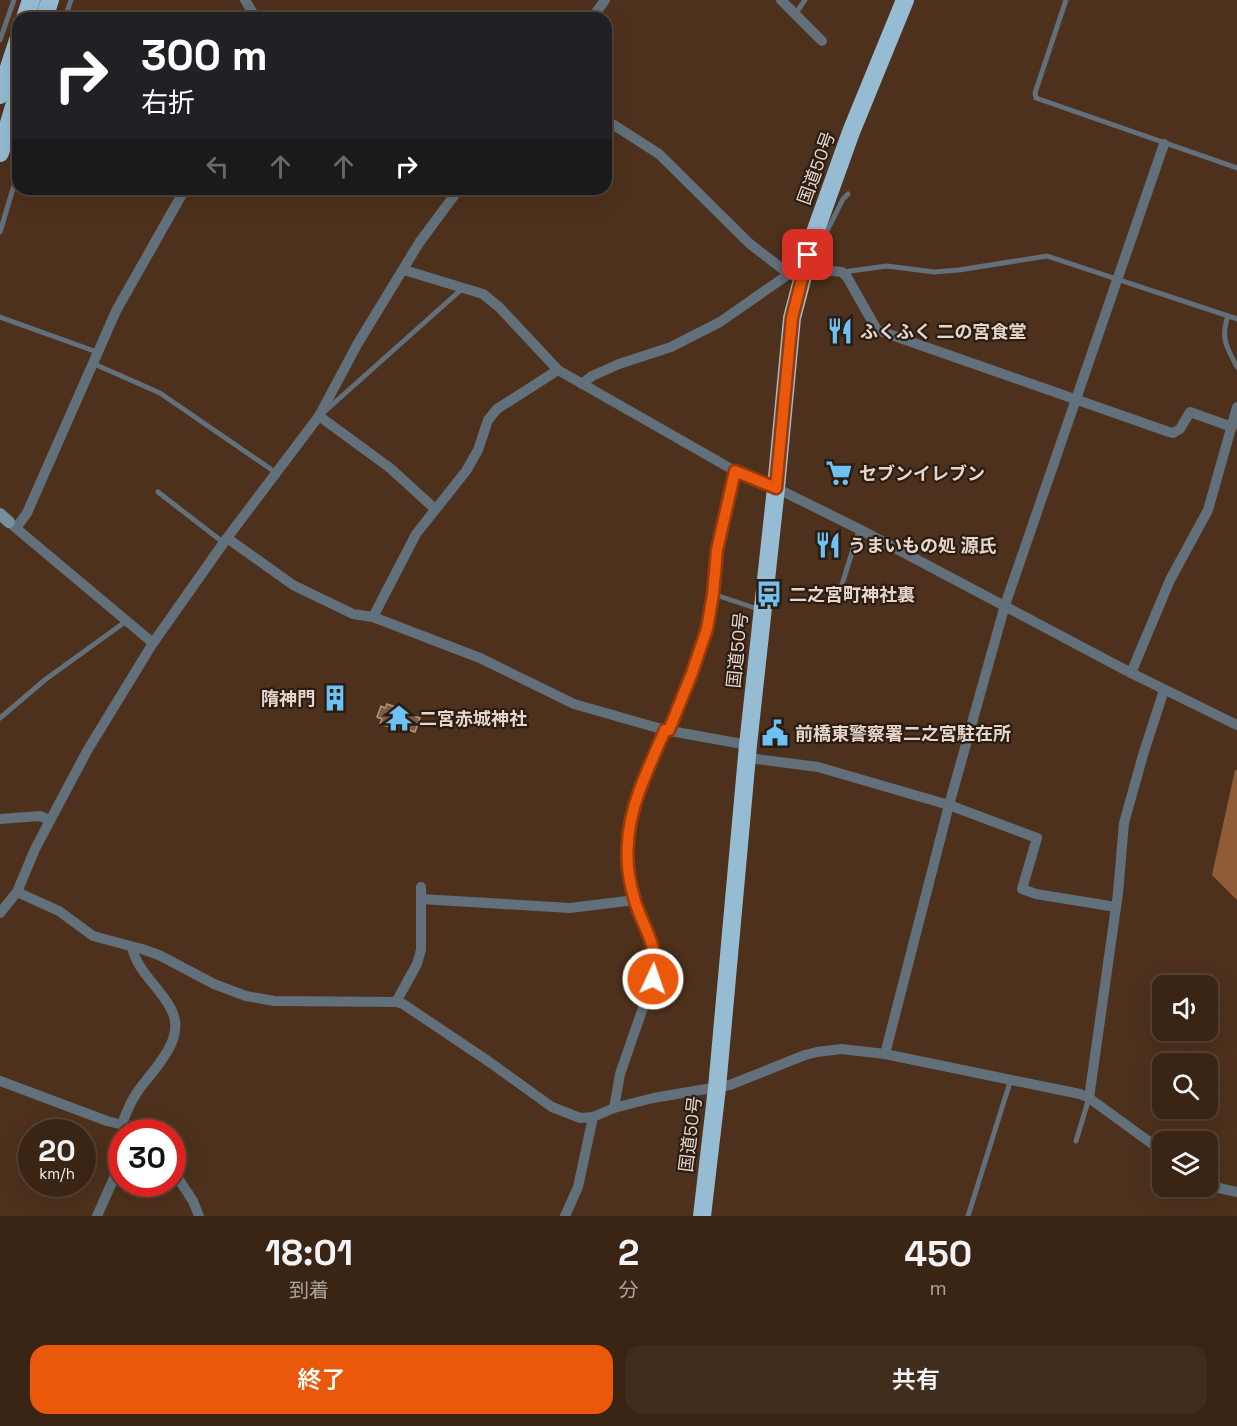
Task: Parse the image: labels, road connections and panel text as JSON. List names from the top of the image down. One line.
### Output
{"streets":{"highway":["国道50号"]},"places":{"restaurant":["ふくふく 二の宮食堂","うまいもの処 源氏"],"supermarket":["セブンイレブン"],"bus stop":["二之宮町神社裏"],"building":["隋神門"],"temple":["二宮赤城神社"],"public building":["前橋東警察署二之宮駐在所"]},"page":{"turn":["300 m","右折"],"speed":"20 km/h","limit":"30","eta":["18:01","到着","2","分","450","m"],"buttons":["終了","共有"]}}
